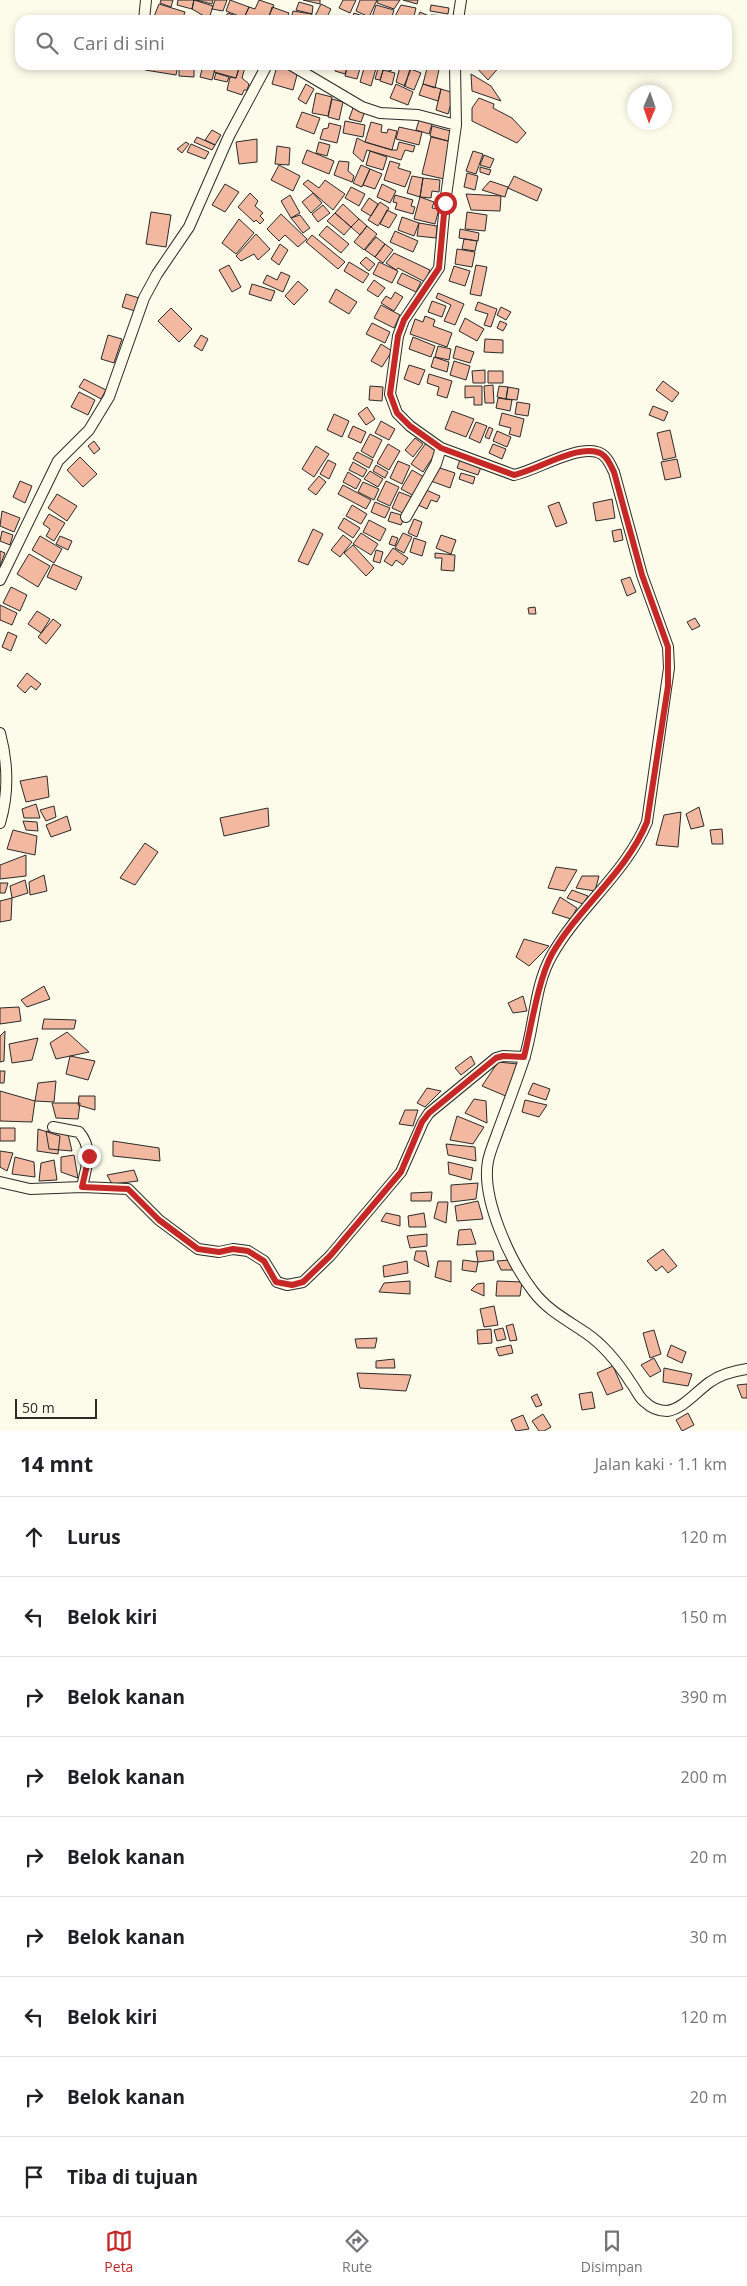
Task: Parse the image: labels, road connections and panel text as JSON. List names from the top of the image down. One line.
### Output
{"scale_bar":"50 m","north":"bottom","page":{"search":"Cari di sini","scale":"50 m","heading":["14 mnt","Jalan kaki · 1.1 km"],"list":[["Lurus","120 m"],["Belok kiri","150 m"],["Belok kanan","390 m"],["Belok kanan","200 m"],["Belok kanan","20 m"],["Belok kanan","30 m"],["Belok kiri","120 m"],["Belok kanan","20 m"],"Tiba di tujuan"],"nav":["Peta","Rute","Disimpan"]}}
